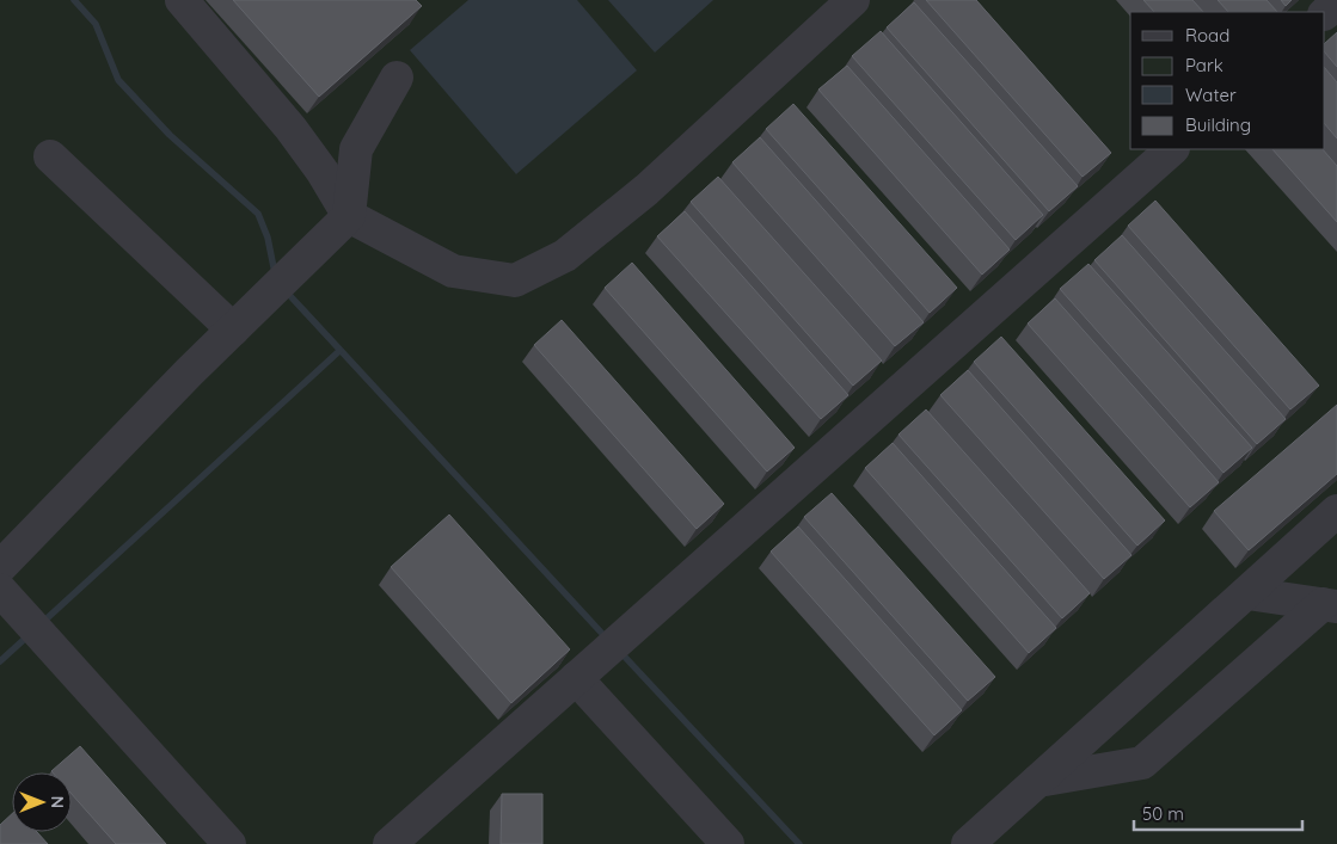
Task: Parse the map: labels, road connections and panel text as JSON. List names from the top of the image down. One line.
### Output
{"legend":["Road","Park","Water","Building"],"scale_bar":"50 m","north":"right"}
